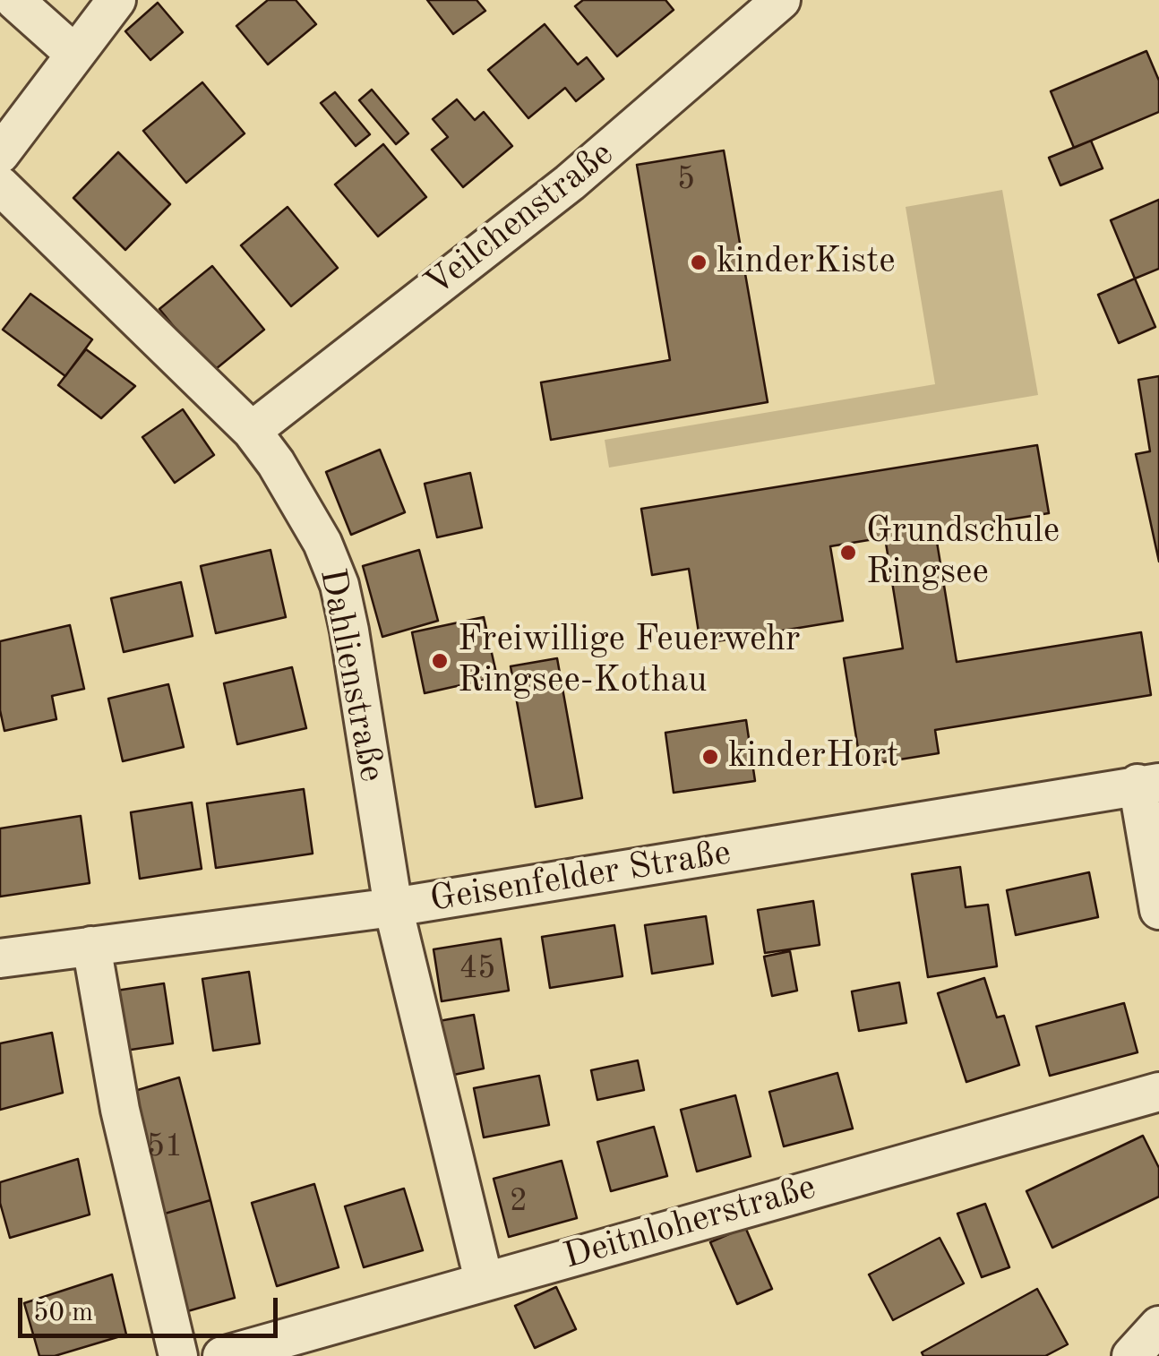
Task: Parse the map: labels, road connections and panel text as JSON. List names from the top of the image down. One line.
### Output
{"streets":{"street":["Veilchenstraße","Dahlienstraße","Geisenfelder Straße","Deitnloherstraße"]},"crossings":[["Veilchenstraße","Dahlienstraße"],["Dahlienstraße","Geisenfelder Straße"],["Dahlienstraße","Deitnloherstraße"]],"places":["kinderKiste","Grundschule Ringsee","Freiwillige Feuerwehr Ringsee-Kothau","kinderHort"],"house_numbers":["5","45","51","2"],"scale_bar":"50 m"}
